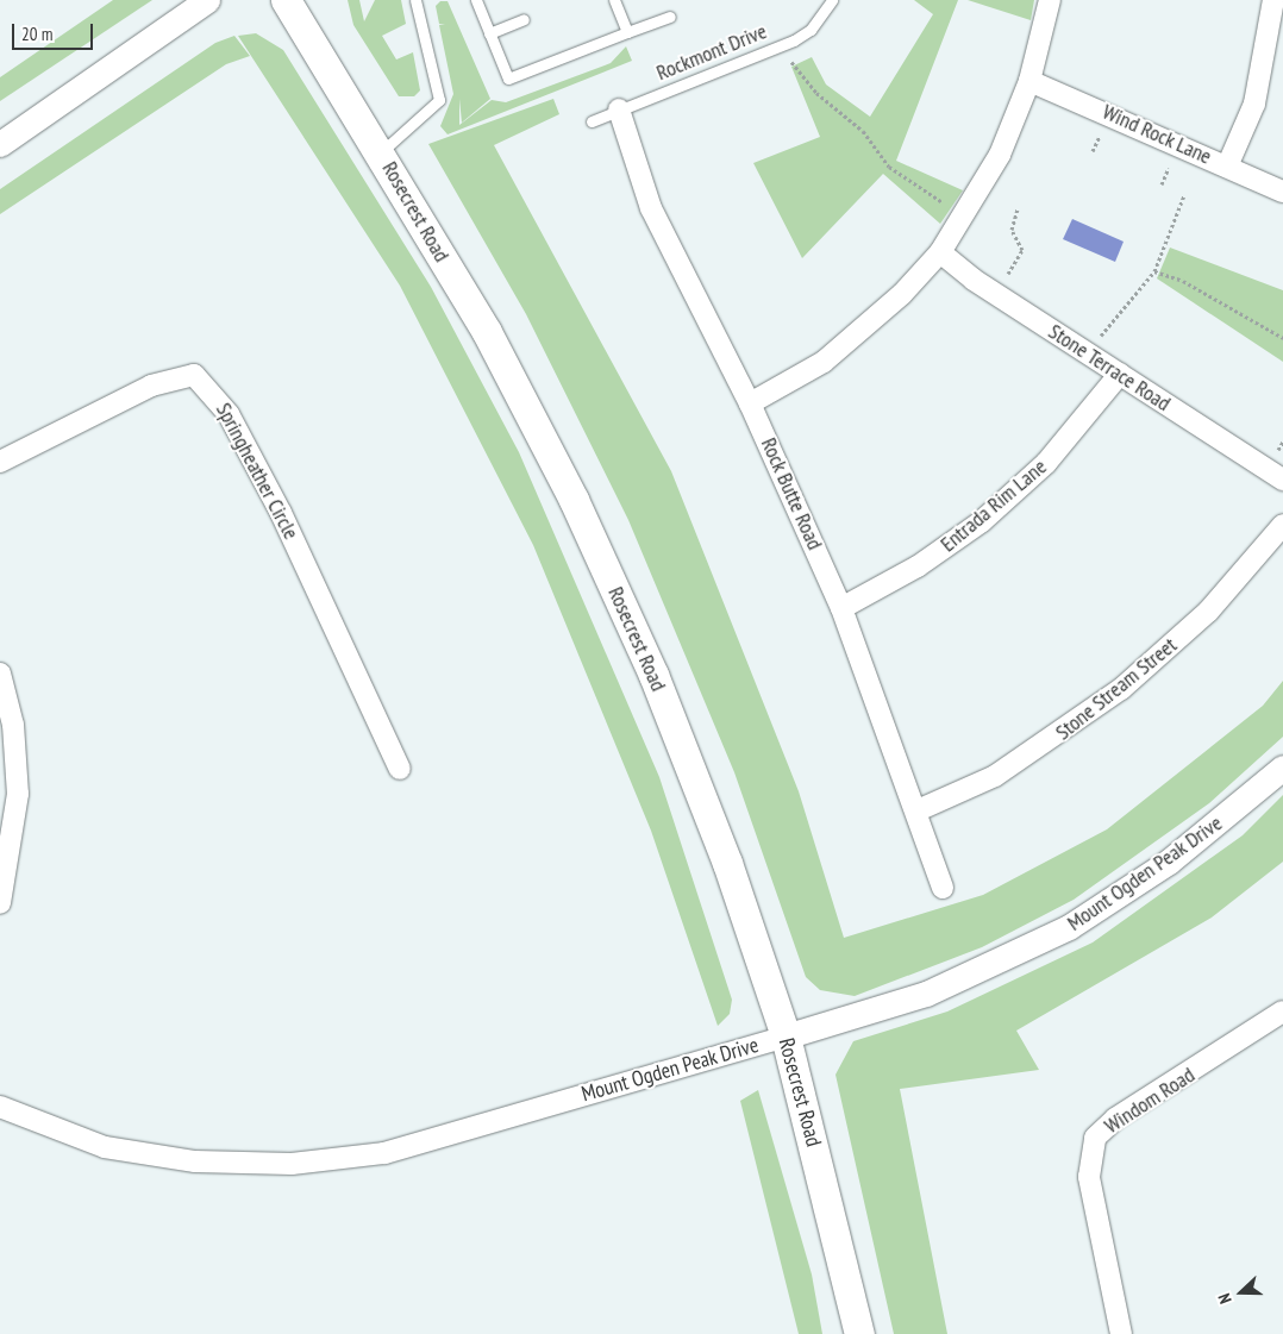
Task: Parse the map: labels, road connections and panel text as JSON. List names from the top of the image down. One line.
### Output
{"streets":{"main road":["Rosecrest Road"],"street":["Wind Rock Lane","Stone Terrace Road","Springheather Circle","Rock Butte Road","Entrada Rim Lane","Stone Stream Street","Mount Ogden Peak Drive","Windom Road"],"lane":["Rockmont Drive"]},"crossings":[["Rockmont Drive","Rock Butte Road"],["Rosecrest Road","Mount Ogden Peak Drive"],["Stone Terrace Road","Entrada Rim Lane"],["Rock Butte Road","Entrada Rim Lane"],["Rock Butte Road","Stone Stream Street"]],"scale_bar":"20 m","north":"left"}
